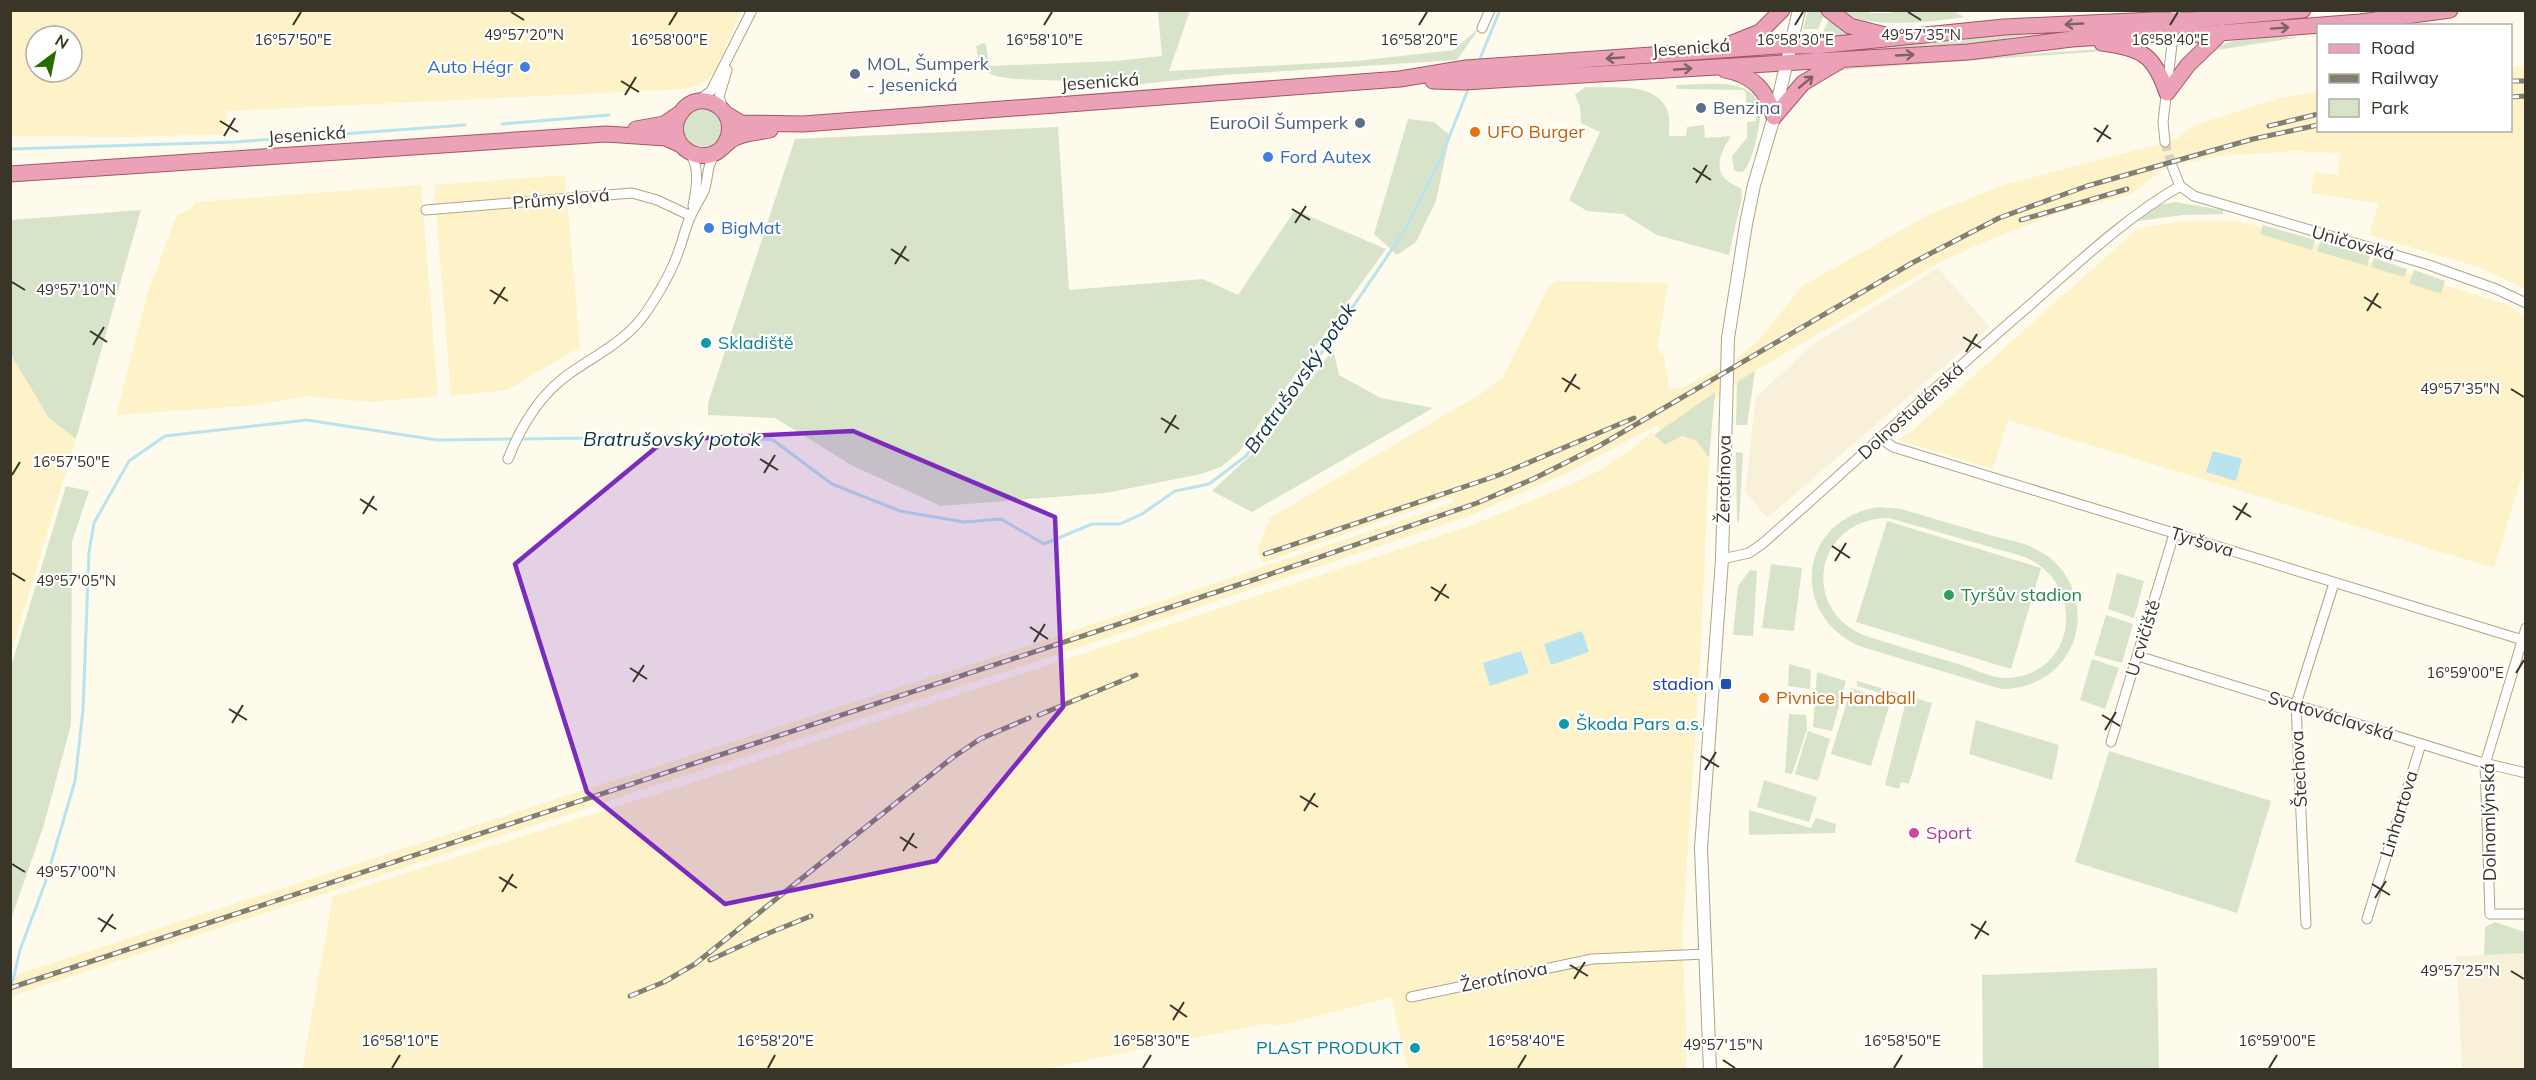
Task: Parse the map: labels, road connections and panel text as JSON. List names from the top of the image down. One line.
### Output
{"streets":{"main road":["Jesenická"],"street":["Průmyslová","Uničovská","Dolnostudénská","Žerotínova","Tyršova","U cvičiště","Svatováclavská","Štechova","Linhartova","Dolnomlýnská"]},"crossings":[["Jesenická","Žerotínova"],["Uničovská","Dolnostudénská"],["Dolnostudénská","Žerotínova"],["Dolnostudénská","Tyršova"],["Tyršova","U cvičiště"],["Tyršova","Štechova"],["Tyršova","Dolnomlýnská"],["U cvičiště","Svatováclavská"],["Svatováclavská","Štechova"],["Svatováclavská","Linhartova"],["Svatováclavská","Dolnomlýnská"]],"water":["Bratrušovský potok"],"places":{"other":["Auto Hégr","MOL, Šumperk - Jesenická","Benzina","EuroOil Šumperk","UFO Burger","Ford Autex","BigMat","Skladiště","Tyršův stadion","Pivnice Handball","Škoda Pars a.s.","Sport","PLAST PRODUKT"],"transit":["stadion"]},"legend":["Road","Railway","Park"],"north":"top right","coordinates":["49°57'20\"N","49°57'35\"N","16°57'50\"E","16°58'00\"E","16°58'10\"E","16°58'20\"E","16°58'30\"E","16°58'40\"E","49°57'10\"N","49°57'05\"N","16°59'00\"E","49°57'00\"N","49°57'25\"N","16°58'50\"E","49°57'15\"N"]}
